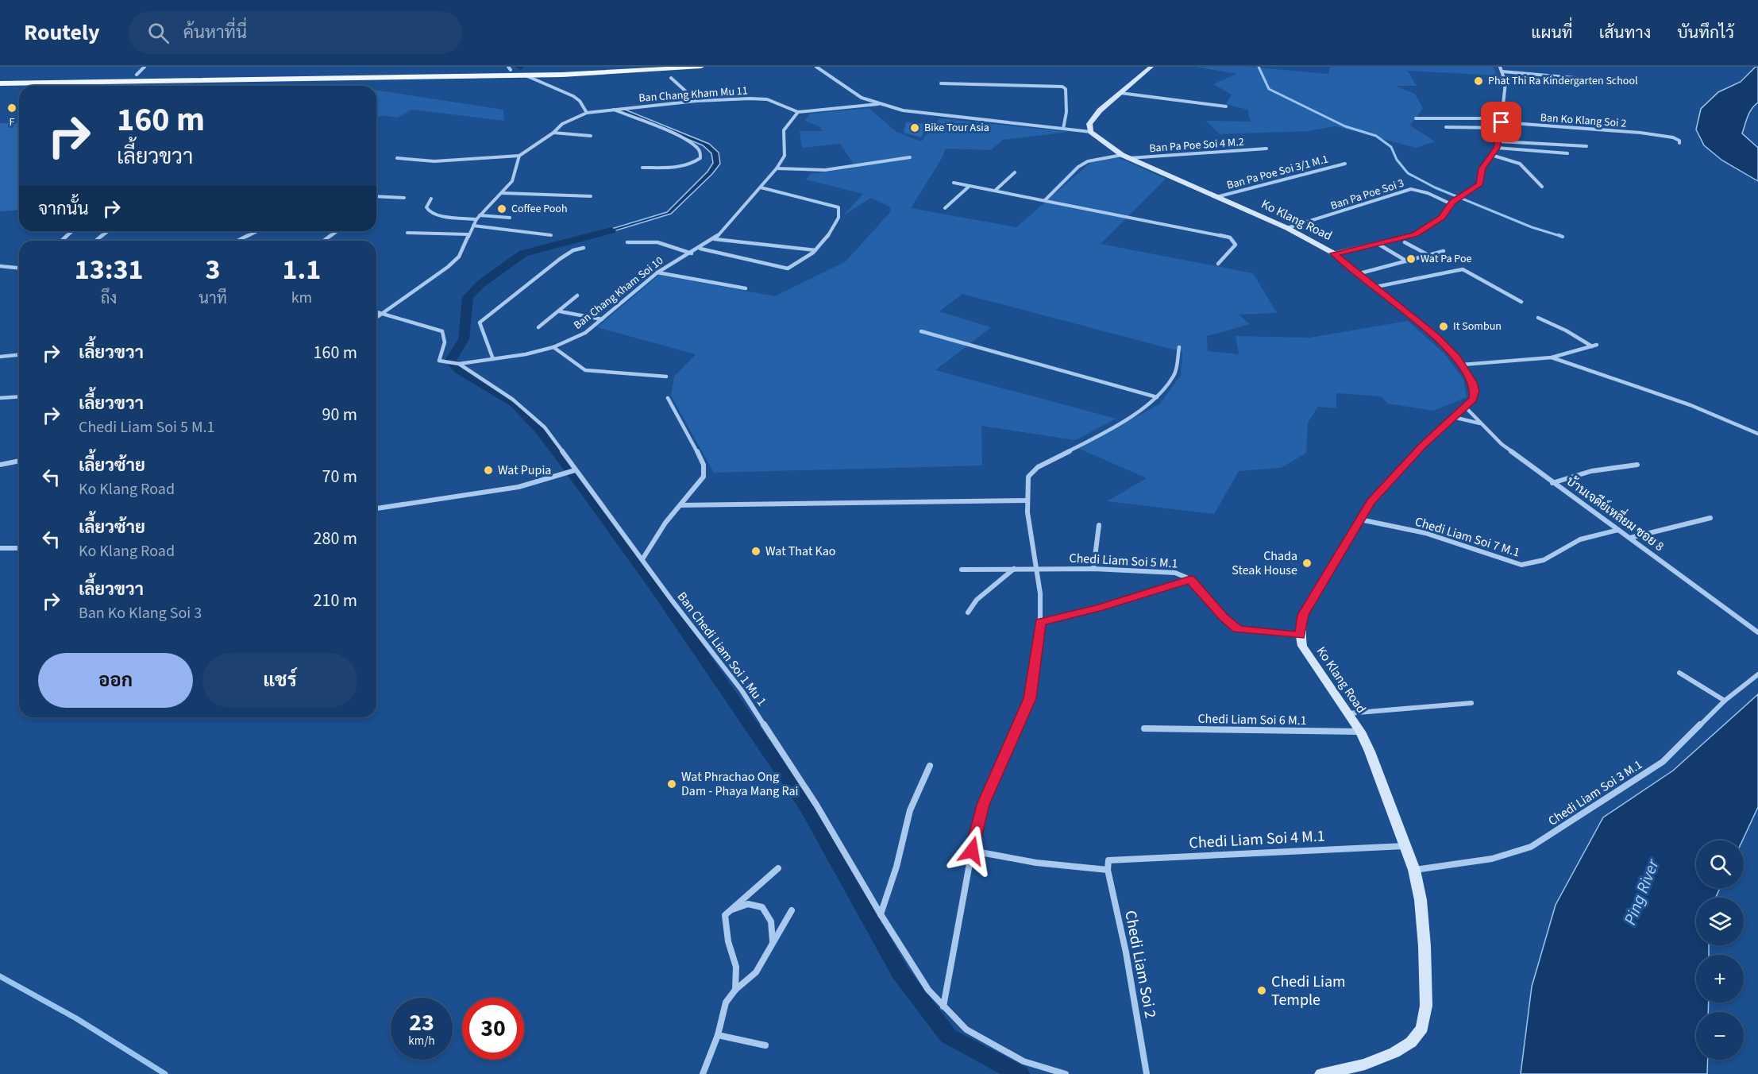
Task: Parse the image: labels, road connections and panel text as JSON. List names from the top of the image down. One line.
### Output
{"streets":{"street":["Ban Chang Kham Mu 11","Ban Ko Klang Soi 2","Ban Pa Poe Soi 4 M.2","Ban Pa Poe Soi 3/1 M.1","Ban Pa Poe Soi 3","Ko Klang Road","Ban Chang Kham Soi 10","บ้านเจดีย์เหลี่ยม ซอย 8","Chedi Liam Soi 7 M.1","Chedi Liam Soi 5 M.1","Ban Chedi Liam Soi 1 Mu 1","Chedi Liam Soi 6 M.1","Chedi Liam Soi 3 M.1","Chedi Liam Soi 4 M.1","Chedi Liam Soi 2"]},"crossings":[["Ban Chang Kham Mu 11","Ban Chang Kham Soi 10"],["Ban Pa Poe Soi 4 M.2","Ko Klang Road"],["Ban Pa Poe Soi 3/1 M.1","Ko Klang Road"],["Ban Pa Poe Soi 3","Ko Klang Road"],["Ko Klang Road","บ้านเจดีย์เหลี่ยม ซอย 8"],["Ko Klang Road","Chedi Liam Soi 7 M.1"],["Ko Klang Road","Chedi Liam Soi 5 M.1"],["Ko Klang Road","Chedi Liam Soi 6 M.1"],["Ko Klang Road","Chedi Liam Soi 3 M.1"],["Ko Klang Road","Chedi Liam Soi 4 M.1"],["Ban Chang Kham Soi 10","Ban Chedi Liam Soi 1 Mu 1"],["บ้านเจดีย์เหลี่ยม ซอย 8","Chedi Liam Soi 7 M.1"],["Chedi Liam Soi 4 M.1","Chedi Liam Soi 2"]],"water":["Ping River"],"places":["Phat Thi Ra Kindergarten School","F","Bike Tour Asia","Coffee Pooh","Wat Pa Poe","It Sombun","Wat Pupia","Wat That Kao","Chada Steak House","Wat Phrachao Ong Dam - Phaya Mang Rai","Chedi Liam Temple"],"page":{"header":"Routely","search":"ค้นหาที่นี่","nav":["แผนที่","เส้นทาง","บันทึกไว้"],"turn":["160 m","เลี้ยวขวา"],"then":"จากนั้น","eta":["13:31","ถึง","3","นาที","1.1","km"],"list":[{"name":"เลี้ยวขวา","value":"160 m"},{"name":"เลี้ยวขวา","note":"Chedi Liam Soi 5 M.1","value":"90 m"},{"name":"เลี้ยวซ้าย","note":"Ko Klang Road","value":"70 m"},{"name":"เลี้ยวซ้าย","note":"Ko Klang Road","value":"280 m"},{"name":"เลี้ยวขวา","note":"Ban Ko Klang Soi 3","value":"210 m"}],"buttons":["ออก","แชร์"],"map_buttons":["+","−"],"speed":"23 km/h","limit":"30"}}
